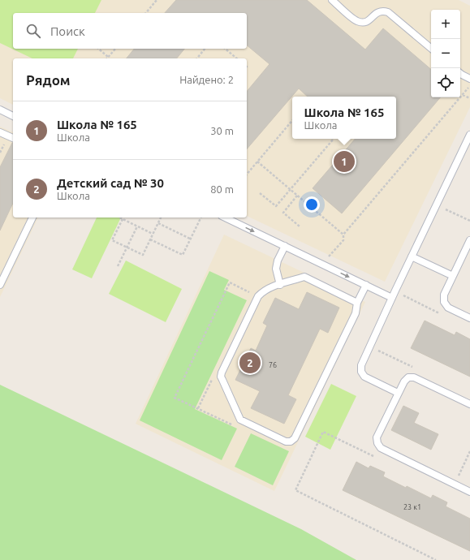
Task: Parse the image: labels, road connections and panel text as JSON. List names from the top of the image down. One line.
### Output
{"house_numbers":["76","23 к1"],"page":{"map_buttons":["+","−"],"search":"Поиск","heading":["Рядом","Найдено: 2"],"popup":["Школа № 165","Школа"],"list":[{"mark":"1","name":"Школа № 165","note":"Школа","value":"30 m"},{"mark":"2","name":"Детский сад № 30","note":"Школа","value":"80 m"}],"pins":["1","2"]}}
